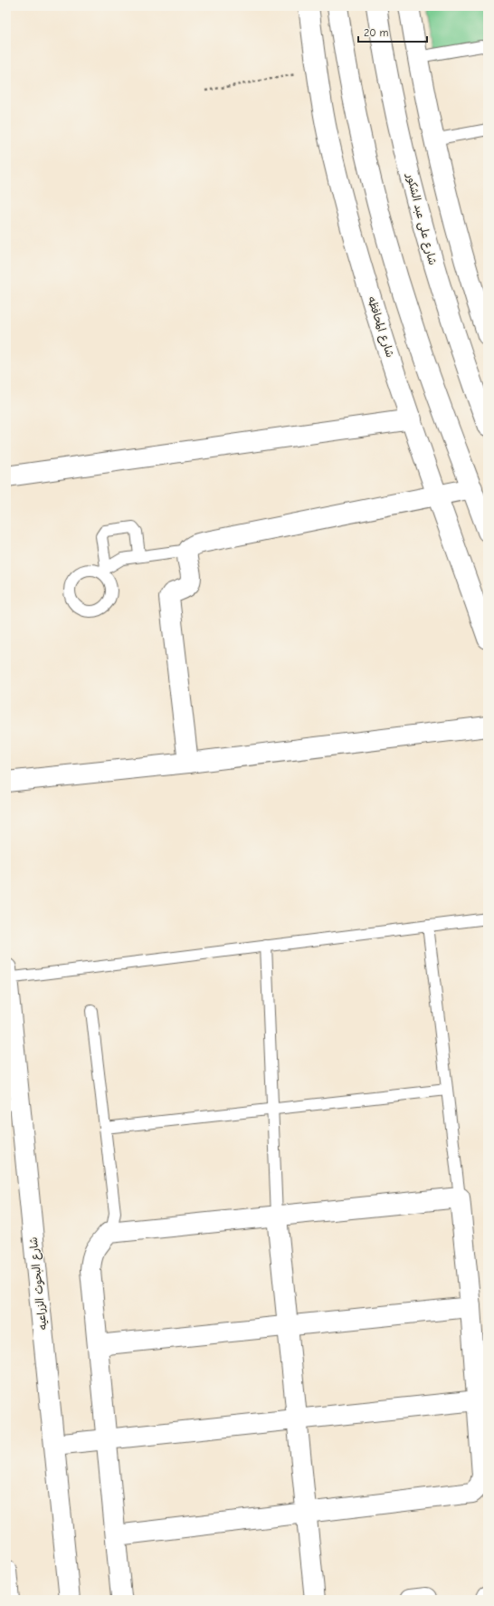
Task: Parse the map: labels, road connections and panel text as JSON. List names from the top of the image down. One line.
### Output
{"streets":{"street":["شارع على عبد الشكور","شارع المحافظه","شارع البحوث الزراعيه"]},"scale_bar":"20 m"}
